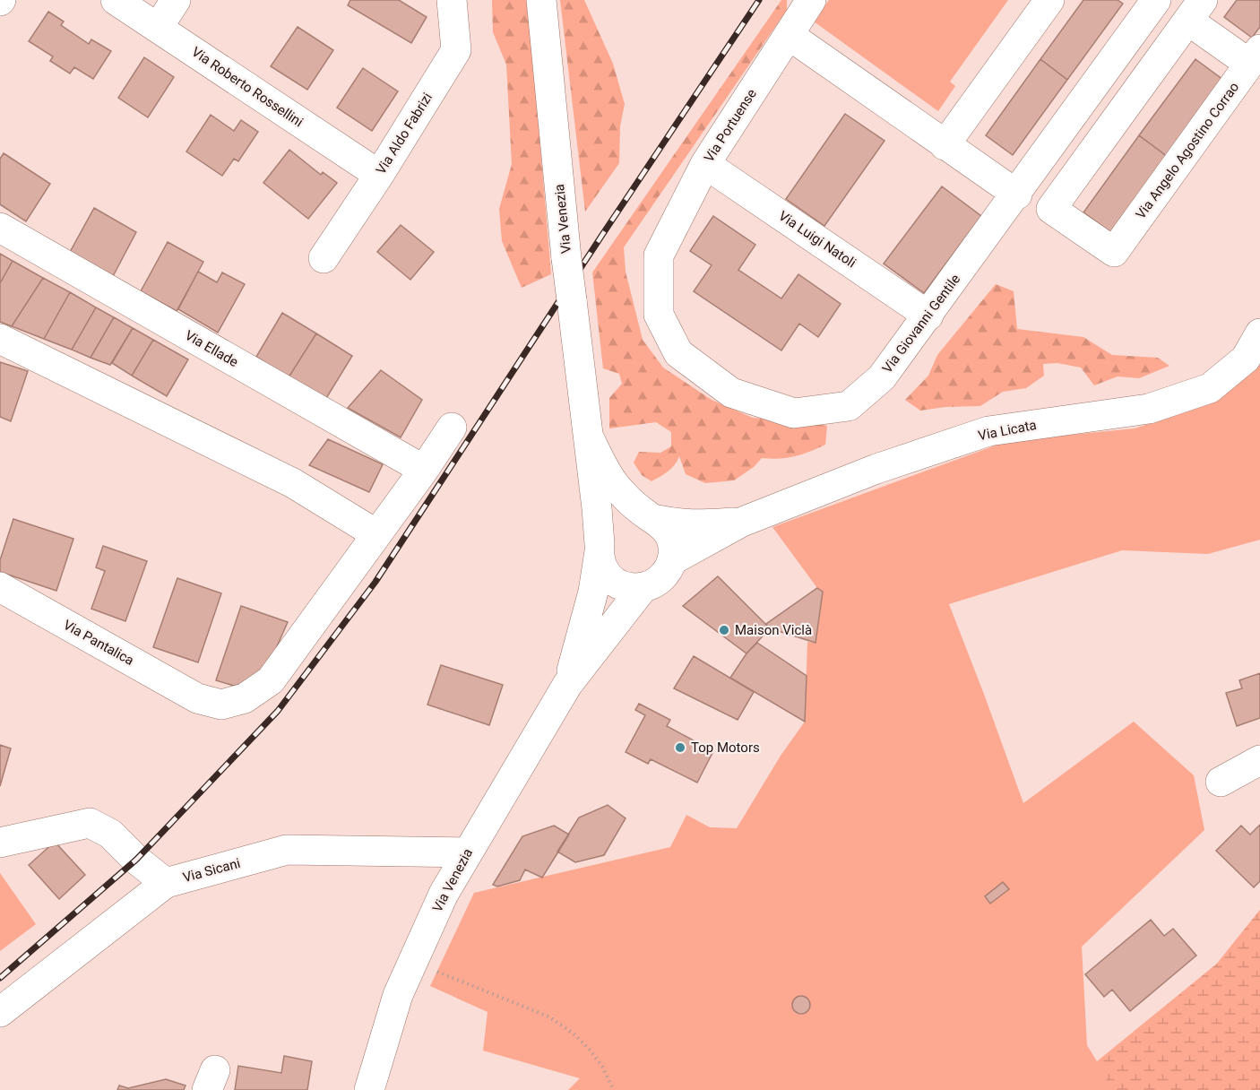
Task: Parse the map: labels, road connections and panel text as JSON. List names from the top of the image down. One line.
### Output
{"streets":{"street":["Via Roberto Rossellini","Via Portuense","Via Aldo Fabrizi","Via Angelo Agostino Corrao","Via Venezia","Via Luigi Natoli","Via Giovanni Gentile","Via Ellade","Via Licata","Via Pantalica","Via Sicani"]},"crossings":[["Via Roberto Rossellini","Via Aldo Fabrizi"],["Via Portuense","Via Luigi Natoli"],["Via Portuense","Via Giovanni Gentile"],["Via Venezia","Via Sicani"],["Via Luigi Natoli","Via Giovanni Gentile"],["Via Ellade","Via Pantalica"]],"places":["Maison Viclà","Top Motors"]}
